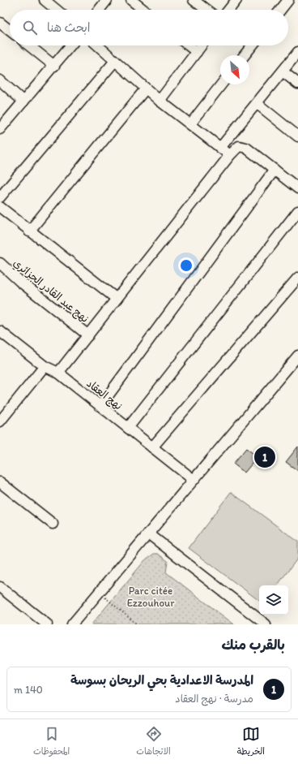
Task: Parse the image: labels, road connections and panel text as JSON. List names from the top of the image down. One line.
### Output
{"streets":{"street":["نهج عبد القادر الجزائري","نهج العقاد"]},"parks":["Parc citée Ezzouhour"],"north":"bottom right","page":{"search":"ابحث هنا","pins":"1","heading":"بالقرب منك","list":[{"mark":"1","name":"المدرسة الاعدادية بحي الريحان بسوسة","note":"مدرسة · نهج العقاد","value":"140 m"}],"nav":["الخريطة","الاتجاهات","المحفوظات"]}}
